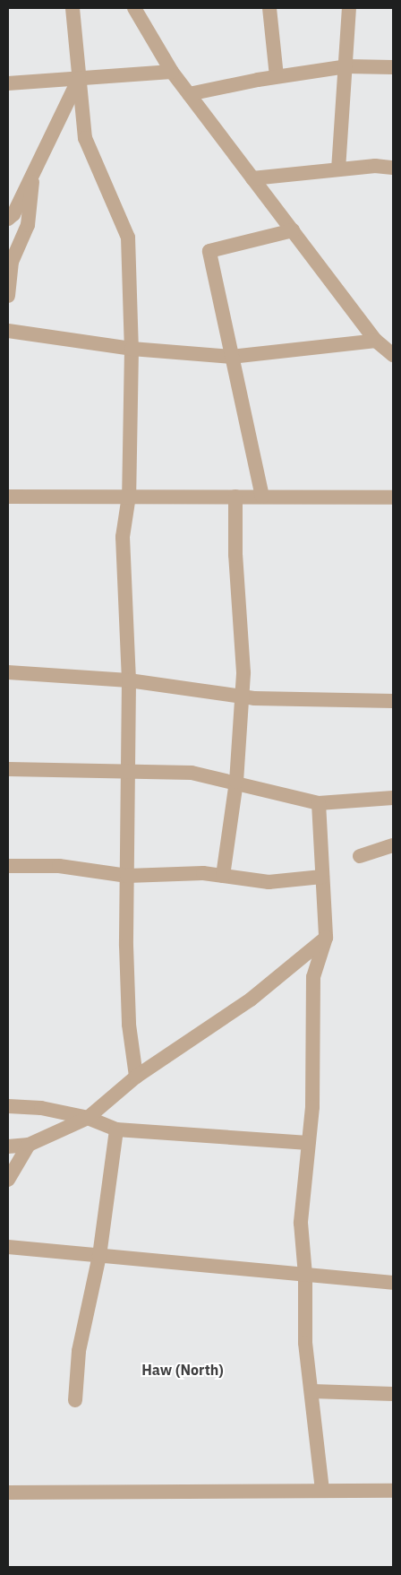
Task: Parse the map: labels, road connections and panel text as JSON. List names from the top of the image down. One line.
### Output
{"districts":["Haw (North)"]}
